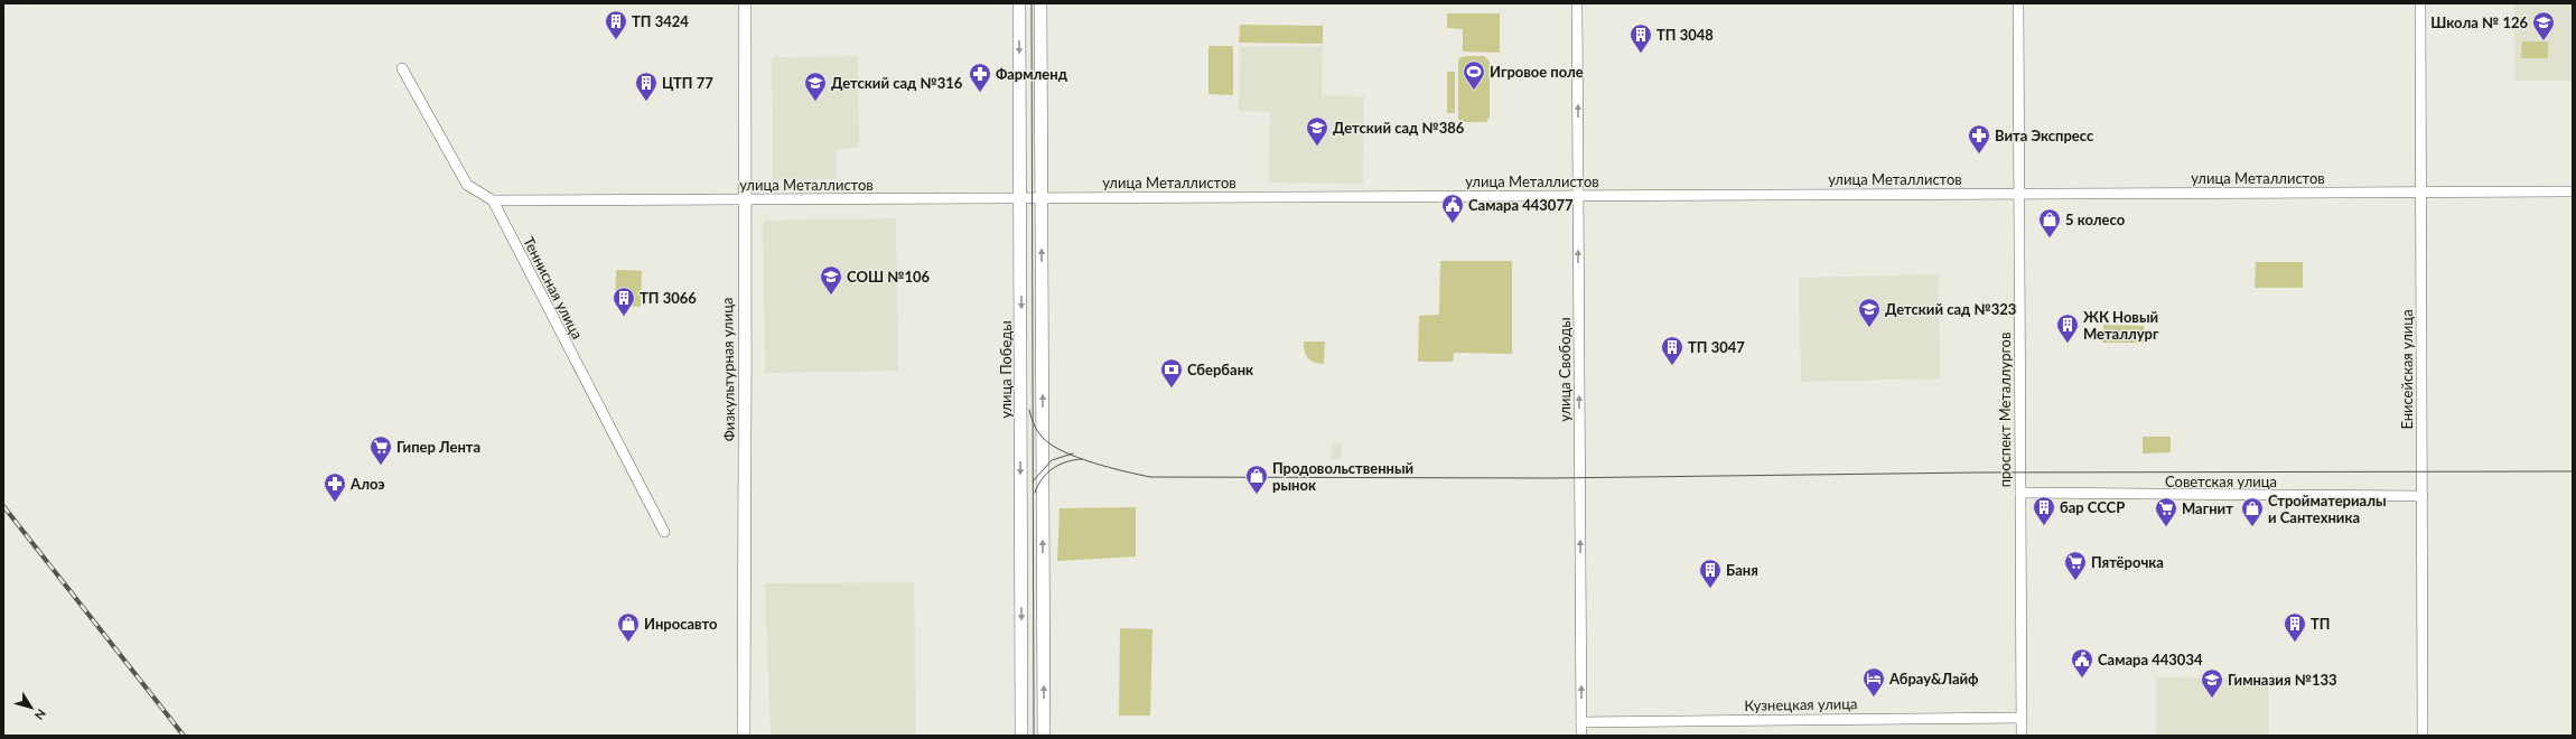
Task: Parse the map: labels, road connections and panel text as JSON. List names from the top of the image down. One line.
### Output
{"streets":{"main road":["Физкультурная улица","улица Победы"],"street":["улица Металлистов","Теннисная улица","улица Свободы","Енисейская улица","проспект Металлургов","Советская улица","Кузнецкая улица"]},"crossings":[["улица Металлистов","Теннисная улица"],["улица Металлистов","Физкультурная улица"],["улица Металлистов","улица Победы"],["улица Металлистов","улица Свободы"],["улица Металлистов","Енисейская улица"],["улица Металлистов","проспект Металлургов"],["улица Свободы","Кузнецкая улица"],["Енисейская улица","Советская улица"],["проспект Металлургов","Советская улица"],["проспект Металлургов","Кузнецкая улица"]],"one_way":["улица Свободы"],"places":{"building":["ТП 3424","ТП 3048","ЦТП 77","ТП 3066","ЖК Новый Металлург","ТП 3047","бар СССР","Баня","ТП"],"school or university":["Школа № 126","Детский сад №316","Детский сад №386","СОШ №106","Детский сад №323","Гимназия №133"],"sports":["Игровое поле"],"pharmacy":["Фармленд","Вита Экспресс","Алоэ"],"public building":["Самара 443077","Самара 443034"],"shop":["5 колесо","Продовольственный рынок","Стройматериалы и Сантехника","Инросавто"],"bank":["Сбербанк"],"supermarket":["Гипер Лента","Магнит","Пятёрочка"],"hotel":["Абрау&Лайф"]},"north":"bottom right"}
